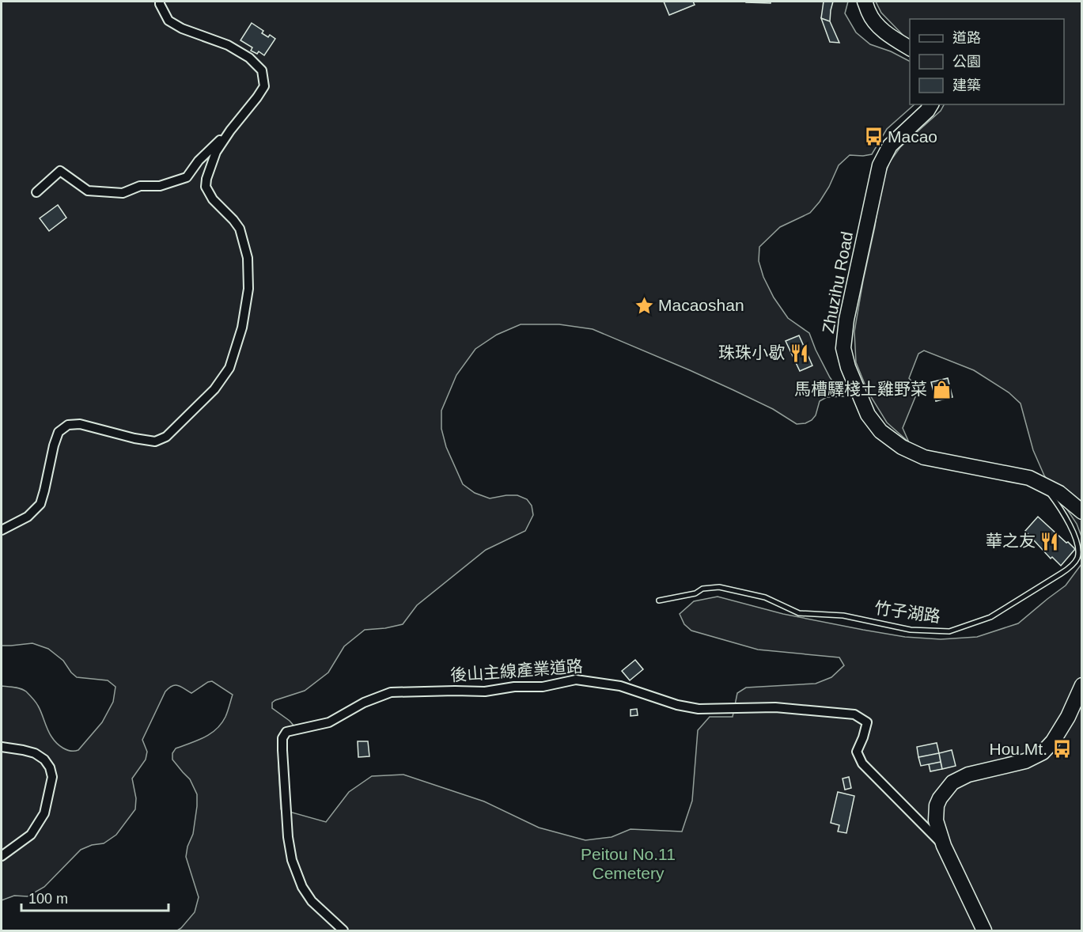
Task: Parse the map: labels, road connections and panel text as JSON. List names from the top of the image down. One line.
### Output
{"streets":{"main road":["Zhuzihu Road"],"street":["後山主線產業道路"],"lane":["竹子湖路"]},"crossings":[["Zhuzihu Road","竹子湖路"]],"parks":["Peitou No.11 Cemetery"],"places":{"bus stop":["Macao","Hou Mt."],"place":["Macaoshan"],"restaurant":["珠珠小歇","華之友"],"shop":["馬槽驛棧土雞野菜"]},"legend":["道路","公園","建築"],"scale_bar":"100 m"}
